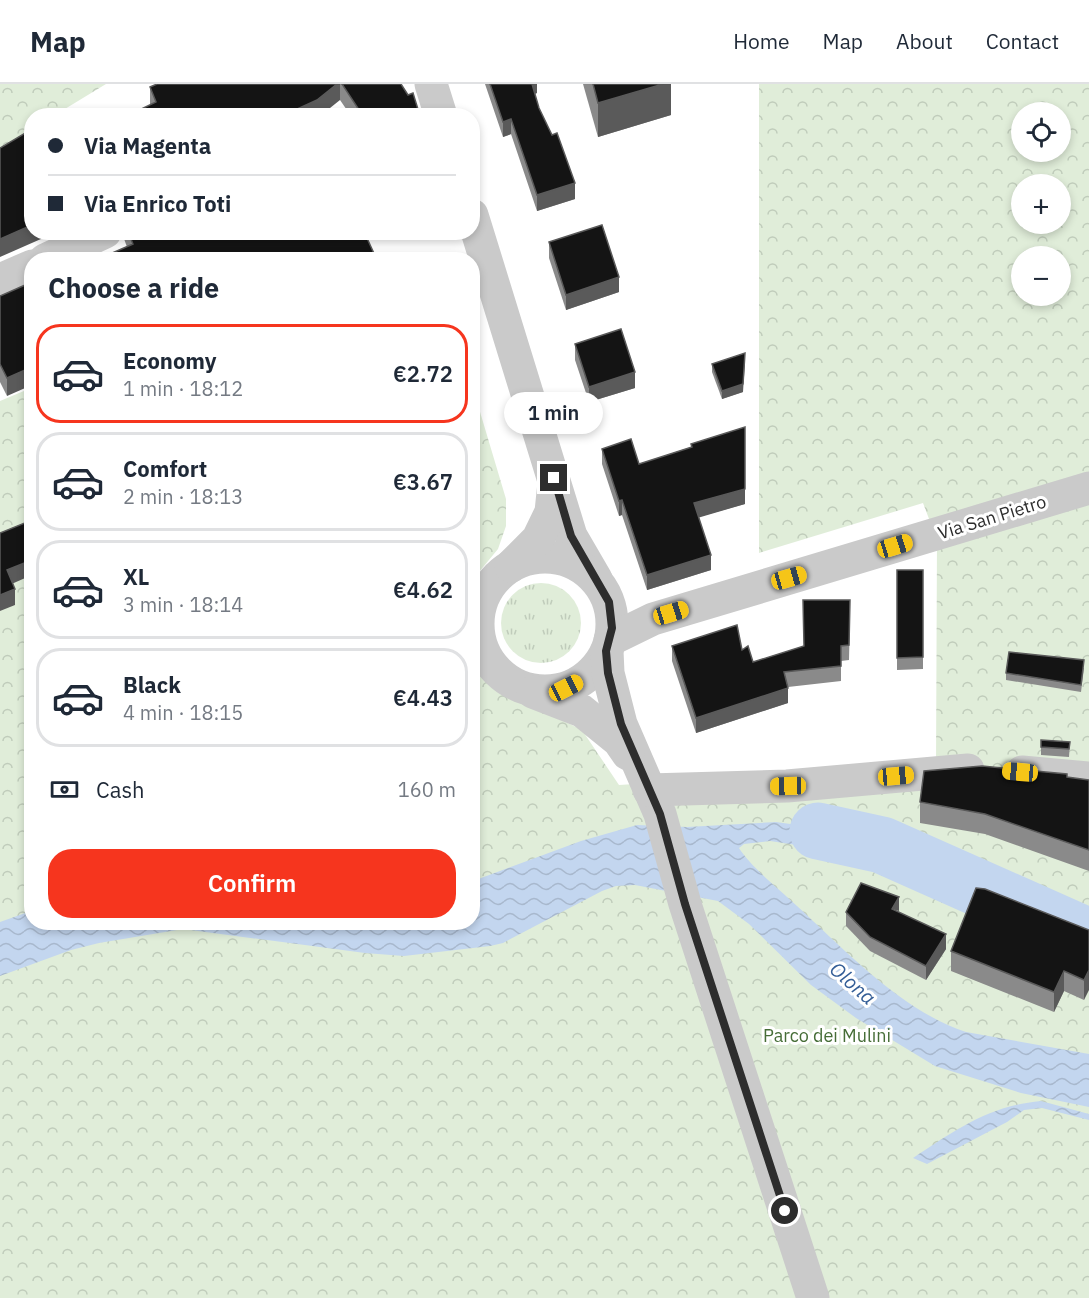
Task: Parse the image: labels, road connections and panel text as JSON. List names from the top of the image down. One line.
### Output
{"streets":{"street":["Via San Pietro"]},"water":["Olona"],"parks":["Parco dei Mulini"],"page":{"header":"Map","nav":["Home","Map","About","Contact"],"map_buttons":["+","−"],"banner":["Via Magenta","Via Enrico Toti"],"heading":"Choose a ride","list":[{"name":"Economy","note":"1 min · 18:12","value":"€2.72"},{"name":"Comfort","note":"2 min · 18:13","value":"€3.67"},{"name":"XL","note":"3 min · 18:14","value":"€4.62"},{"name":"Black","note":"4 min · 18:15","value":"€4.43"}],"bubble":"1 min","pay":["Cash","160 m"],"buttons":"Confirm"}}
